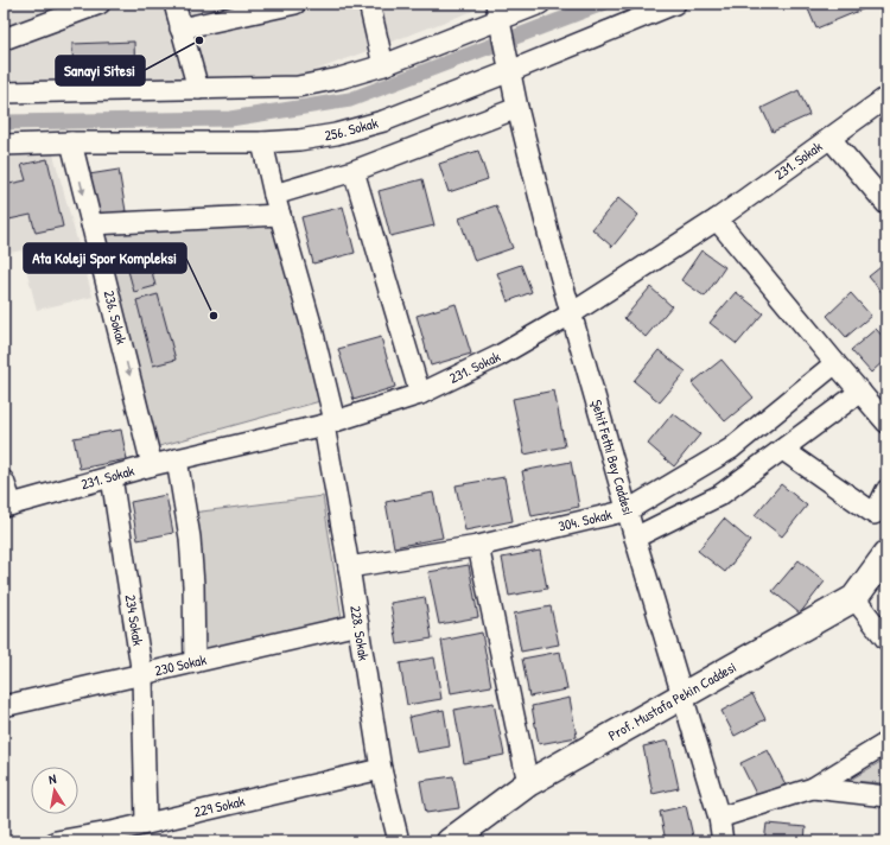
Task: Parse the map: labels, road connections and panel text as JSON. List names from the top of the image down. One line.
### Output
{"streets":{"main road":["Prof. Mustafa Pekin Caddesi"],"street":["256. Sokak","231. Sokak","236. Sokak","Şehit Fethi Bey Caddesi","304. Sokak","234 Sokak","228. Sokak","230 Sokak","229 Sokak"]},"crossings":[["256. Sokak","236. Sokak"],["256. Sokak","Şehit Fethi Bey Caddesi"],["256. Sokak","228. Sokak"],["231. Sokak","236. Sokak"],["231. Sokak","Şehit Fethi Bey Caddesi"],["231. Sokak","234 Sokak"],["231. Sokak","228. Sokak"],["Şehit Fethi Bey Caddesi","304. Sokak"],["Şehit Fethi Bey Caddesi","Prof. Mustafa Pekin Caddesi"],["304. Sokak","228. Sokak"],["234 Sokak","230 Sokak"],["234 Sokak","229 Sokak"],["228. Sokak","230 Sokak"],["228. Sokak","229 Sokak"]],"one_way":["236. Sokak"],"places":["Sanayi Sitesi","Ata Koleji Spor Kompleksi"],"north":"top"}
